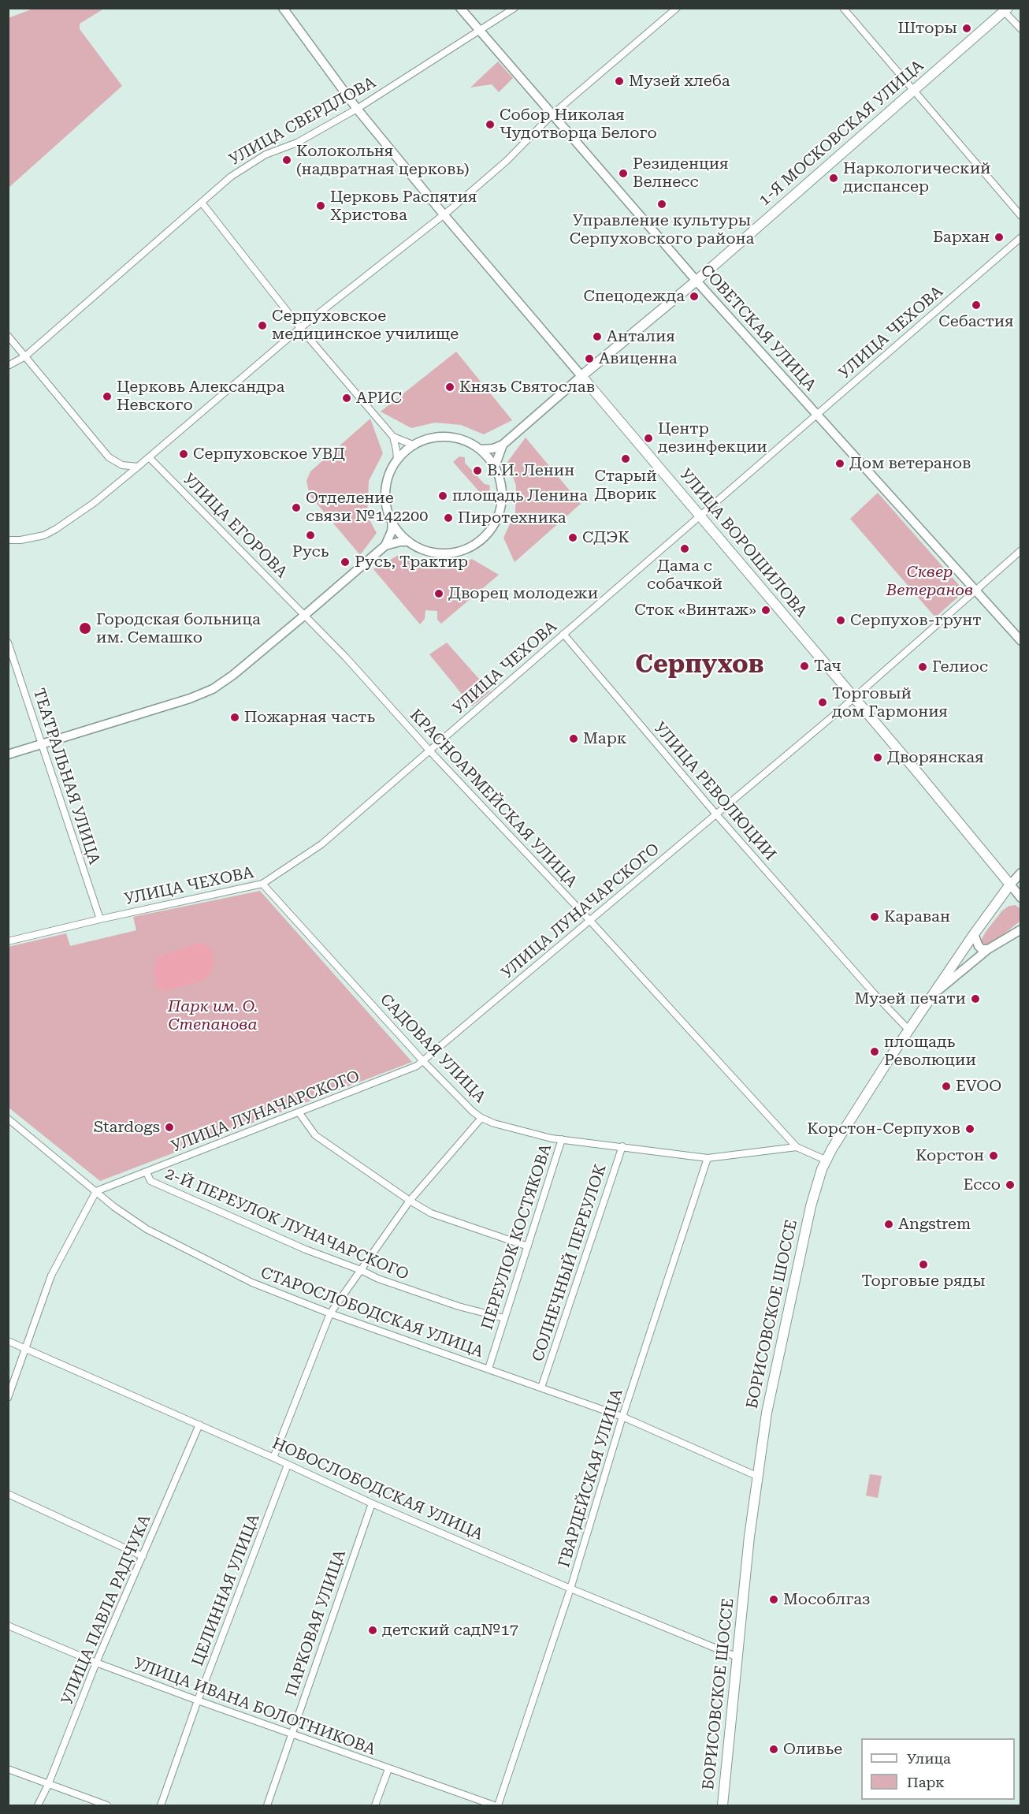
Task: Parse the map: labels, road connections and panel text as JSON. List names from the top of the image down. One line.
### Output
{"streets":{"main road":["1-Я МОСКОВСКАЯ УЛИЦА","УЛИЦА ВОРОШИЛОВА","БОРИСОВСКОЕ ШОССЕ"],"street":["УЛИЦА СВЕРДЛОВА","СОВЕТСКАЯ УЛИЦА","УЛИЦА ЧЕХОВА","УЛИЦА ЕГОРОВА","ТЕАТРАЛЬНАЯ УЛИЦА","УЛИЦА РЕВОЛЮЦИИ","КРАСНОАРМЕЙСКАЯ УЛИЦА","УЛИЦА ЛУНАЧАРСКОГО","САДОВАЯ УЛИЦА","2-Й ПЕРЕУЛОК ЛУНАЧАРСКОГО","ПЕРЕУЛОК КОСТЯКОВА","СОЛНЕЧНЫЙ ПЕРЕУЛОК","СТАРОСЛОБОДСКАЯ УЛИЦА","ГВАРДЕЙСКАЯ УЛИЦА","НОВОСЛОБОДСКАЯ УЛИЦА","ЦЕЛИННАЯ УЛИЦА","УЛИЦА ПАВЛА РАДЧУКА","ПАРКОВАЯ УЛИЦА","УЛИЦА ИВАНА БОЛОТНИКОВА"]},"crossings":[["УЛИЦА СВЕРДЛОВА","СОВЕТСКАЯ УЛИЦА"],["УЛИЦА СВЕРДЛОВА","УЛИЦА ВОРОШИЛОВА"],["1-Я МОСКОВСКАЯ УЛИЦА","СОВЕТСКАЯ УЛИЦА"],["1-Я МОСКОВСКАЯ УЛИЦА","УЛИЦА ВОРОШИЛОВА"],["СОВЕТСКАЯ УЛИЦА","УЛИЦА ЧЕХОВА"],["СОВЕТСКАЯ УЛИЦА","УЛИЦА ЛУНАЧАРСКОГО"],["УЛИЦА ЧЕХОВА","УЛИЦА ВОРОШИЛОВА"],["УЛИЦА ЧЕХОВА","ТЕАТРАЛЬНАЯ УЛИЦА"],["УЛИЦА ЧЕХОВА","УЛИЦА РЕВОЛЮЦИИ"],["УЛИЦА ЧЕХОВА","КРАСНОАРМЕЙСКАЯ УЛИЦА"],["УЛИЦА ЧЕХОВА","САДОВАЯ УЛИЦА"],["УЛИЦА ЕГОРОВА","КРАСНОАРМЕЙСКАЯ УЛИЦА"],["УЛИЦА ВОРОШИЛОВА","УЛИЦА ЛУНАЧАРСКОГО"],["УЛИЦА ВОРОШИЛОВА","БОРИСОВСКОЕ ШОССЕ"],["УЛИЦА РЕВОЛЮЦИИ","УЛИЦА ЛУНАЧАРСКОГО"],["УЛИЦА РЕВОЛЮЦИИ","БОРИСОВСКОЕ ШОССЕ"],["КРАСНОАРМЕЙСКАЯ УЛИЦА","УЛИЦА ЛУНАЧАРСКОГО"],["КРАСНОАРМЕЙСКАЯ УЛИЦА","САДОВАЯ УЛИЦА"],["УЛИЦА ЛУНАЧАРСКОГО","САДОВАЯ УЛИЦА"],["УЛИЦА ЛУНАЧАРСКОГО","2-Й ПЕРЕУЛОК ЛУНАЧАРСКОГО"],["УЛИЦА ЛУНАЧАРСКОГО","СТАРОСЛОБОДСКАЯ УЛИЦА"],["САДОВАЯ УЛИЦА","ПЕРЕУЛОК КОСТЯКОВА"],["САДОВАЯ УЛИЦА","СОЛНЕЧНЫЙ ПЕРЕУЛОК"],["САДОВАЯ УЛИЦА","ГВАРДЕЙСКАЯ УЛИЦА"],["2-Й ПЕРЕУЛОК ЛУНАЧАРСКОГО","ПЕРЕУЛОК КОСТЯКОВА"],["ПЕРЕУЛОК КОСТЯКОВА","СТАРОСЛОБОДСКАЯ УЛИЦА"],["СОЛНЕЧНЫЙ ПЕРЕУЛОК","СТАРОСЛОБОДСКАЯ УЛИЦА"],["СТАРОСЛОБОДСКАЯ УЛИЦА","БОРИСОВСКОЕ ШОССЕ"],["СТАРОСЛОБОДСКАЯ УЛИЦА","ГВАРДЕЙСКАЯ УЛИЦА"],["БОРИСОВСКОЕ ШОССЕ","НОВОСЛОБОДСКАЯ УЛИЦА"],["ГВАРДЕЙСКАЯ УЛИЦА","НОВОСЛОБОДСКАЯ УЛИЦА"],["НОВОСЛОБОДСКАЯ УЛИЦА","ЦЕЛИННАЯ УЛИЦА"],["НОВОСЛОБОДСКАЯ УЛИЦА","УЛИЦА ПАВЛА РАДЧУКА"],["НОВОСЛОБОДСКАЯ УЛИЦА","ПАРКОВАЯ УЛИЦА"],["ЦЕЛИННАЯ УЛИЦА","УЛИЦА ИВАНА БОЛОТНИКОВА"],["УЛИЦА ПАВЛА РАДЧУКА","УЛИЦА ИВАНА БОЛОТНИКОВА"],["ПАРКОВАЯ УЛИЦА","УЛИЦА ИВАНА БОЛОТНИКОВА"]],"districts":["Серпухов"],"parks":["Сквер Ветеранов","Парк им. О. Степанова"],"places":["Шторы","Музей хлеба","Собор Николая Чудотворца Белого","Колокольня (надвратная церковь)","Резиденция Велнесс","Наркологический диспансер","Управление культуры Серпуховского района","Церковь Распятия Христова","Бархан","Спецодежда","Себастия","Серпуховское медицинское училище","Анталия","Авиценна","Князь Святослав","Церковь Александра Невского","АРИС","Центр дезинфекции","Серпуховское УВД","Старый Дворик","Дом ветеранов","В.И. Ленин","площадь Ленина","Отделение связи №142200","Пиротехника","Русь","СДЭК","Дама с собачкой","Русь, Трактир","Дворец молодежи","Сток «Винтаж»","Серпухов-грунт","Городская больница им. Семашко","Тач","Гелиос","Торговый дом Гармония","Пожарная часть","Марк","Дворянская","Караван","Музей печати","площадь Революции","EVOO","Stardogs","Корстон-Серпухов","Корстон","Ecco","Angstrem","Торговые ряды","Мособлгаз","детский сад№17","Оливье"],"legend":["Улица","Парк"]}
